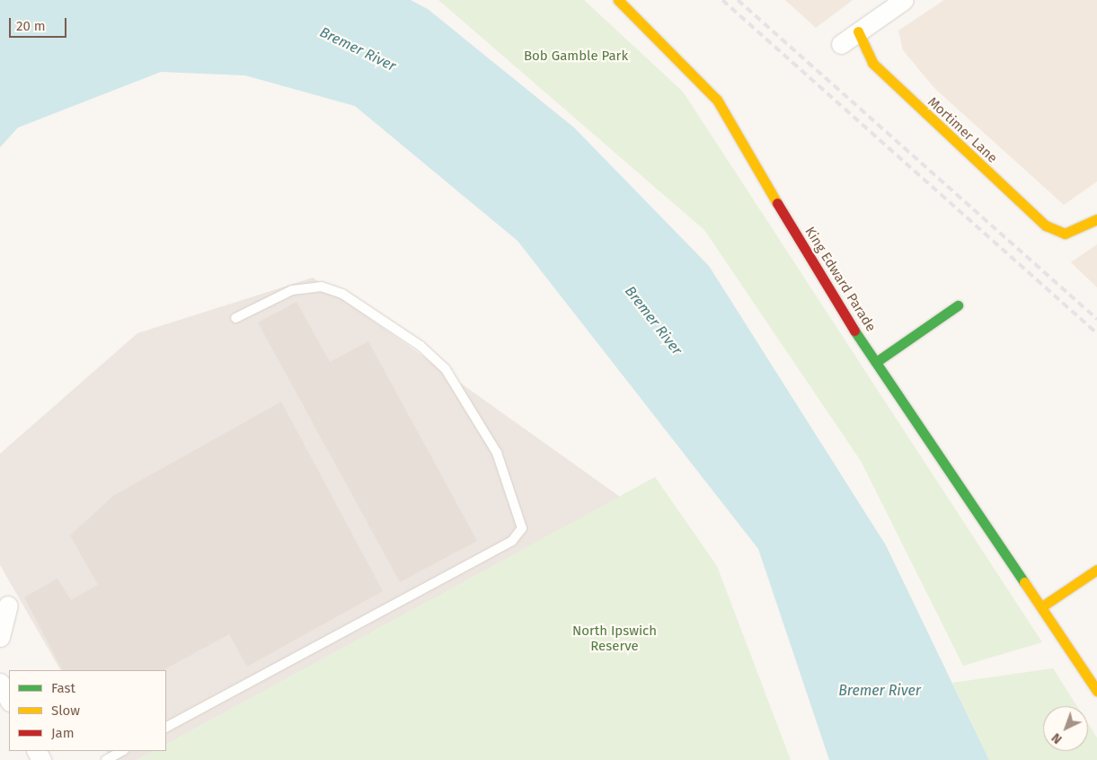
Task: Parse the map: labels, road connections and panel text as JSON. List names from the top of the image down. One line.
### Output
{"streets":{"street":["Mortimer Lane","King Edward Parade"]},"water":["Bremer River"],"parks":["Bob Gamble Park","North Ipswich Reserve"],"legend":["Fast","Slow","Jam"],"scale_bar":"20 m","north":"bottom left"}
